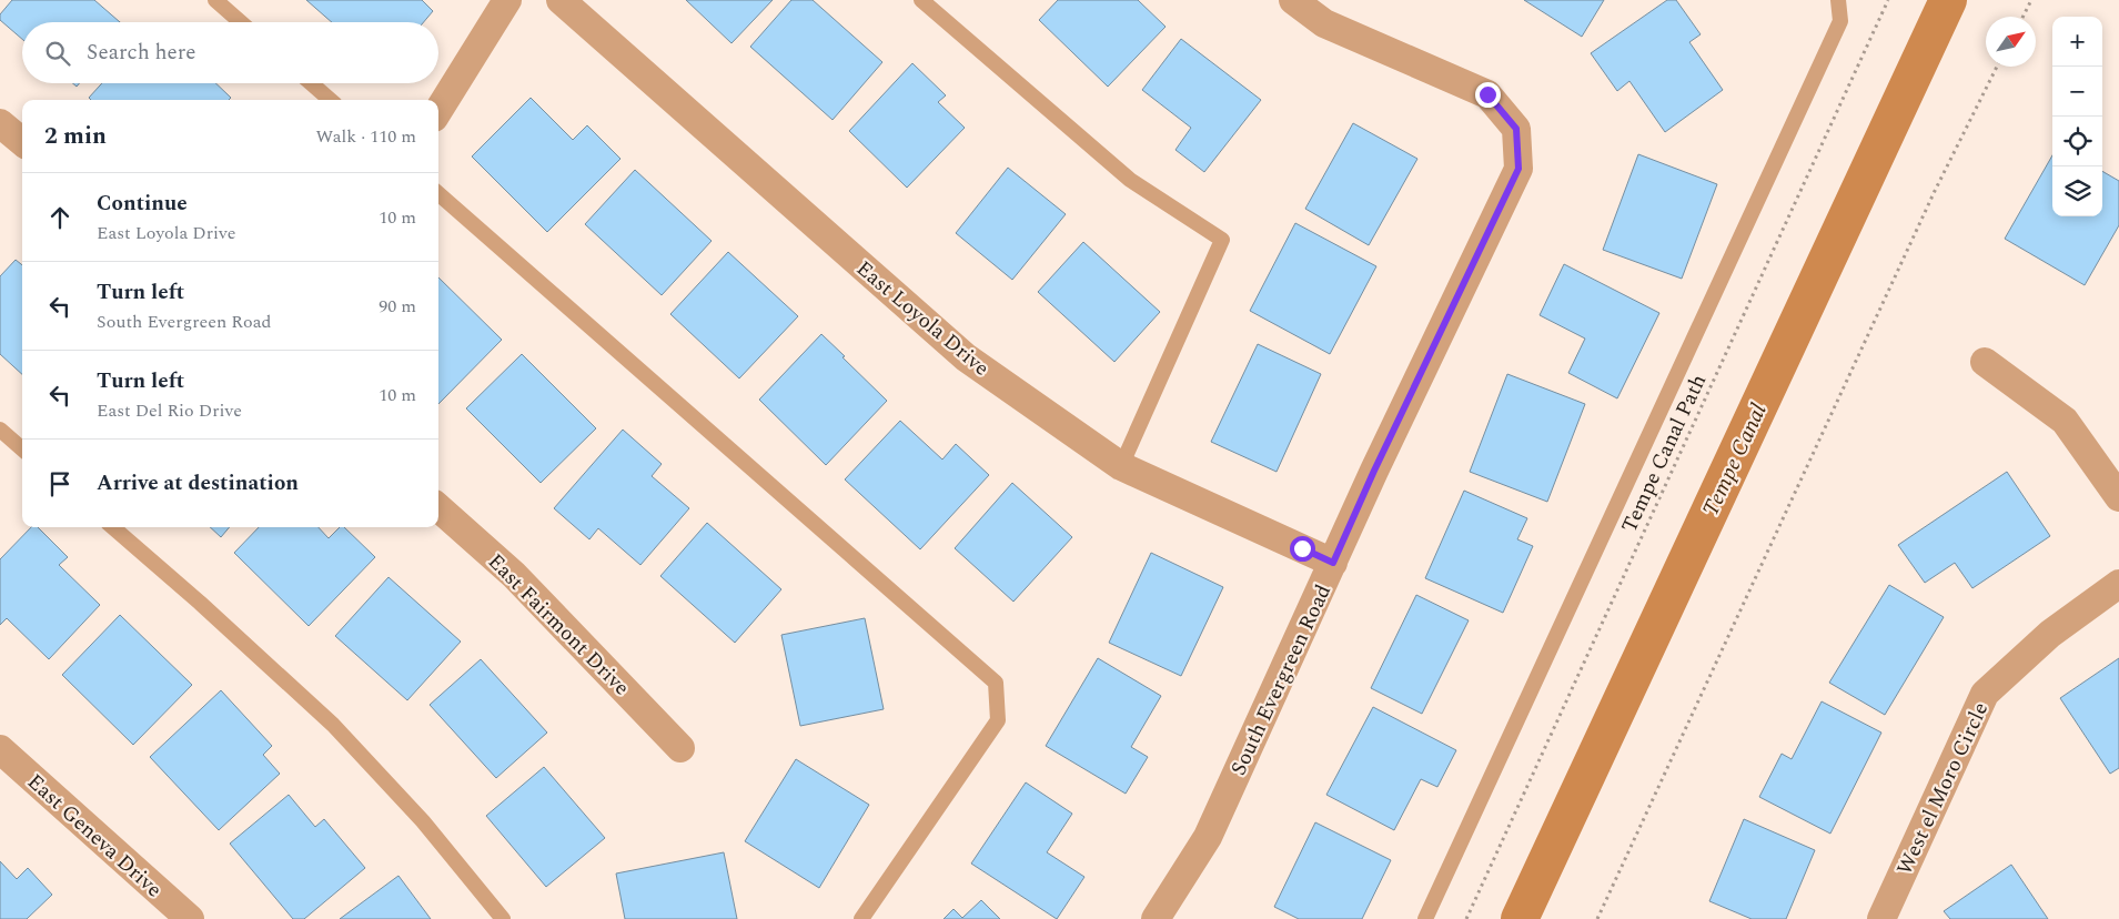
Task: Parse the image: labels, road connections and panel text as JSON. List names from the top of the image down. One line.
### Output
{"streets":{"street":["East Loyola Drive","East Fairmont Drive","South Evergreen Road","West el Moro Circle","East Geneva Drive"],"path":["Tempe Canal Path"]},"crossings":[["East Loyola Drive","South Evergreen Road"]],"water":["Tempe Canal"],"north":"top right","page":{"map_buttons":["+","−"],"search":"Search here","heading":["2 min","Walk · 110 m"],"list":[["Continue","East Loyola Drive","10 m"],["Turn left","South Evergreen Road","90 m"],["Turn left","East Del Rio Drive","10 m"],"Arrive at destination"]}}
